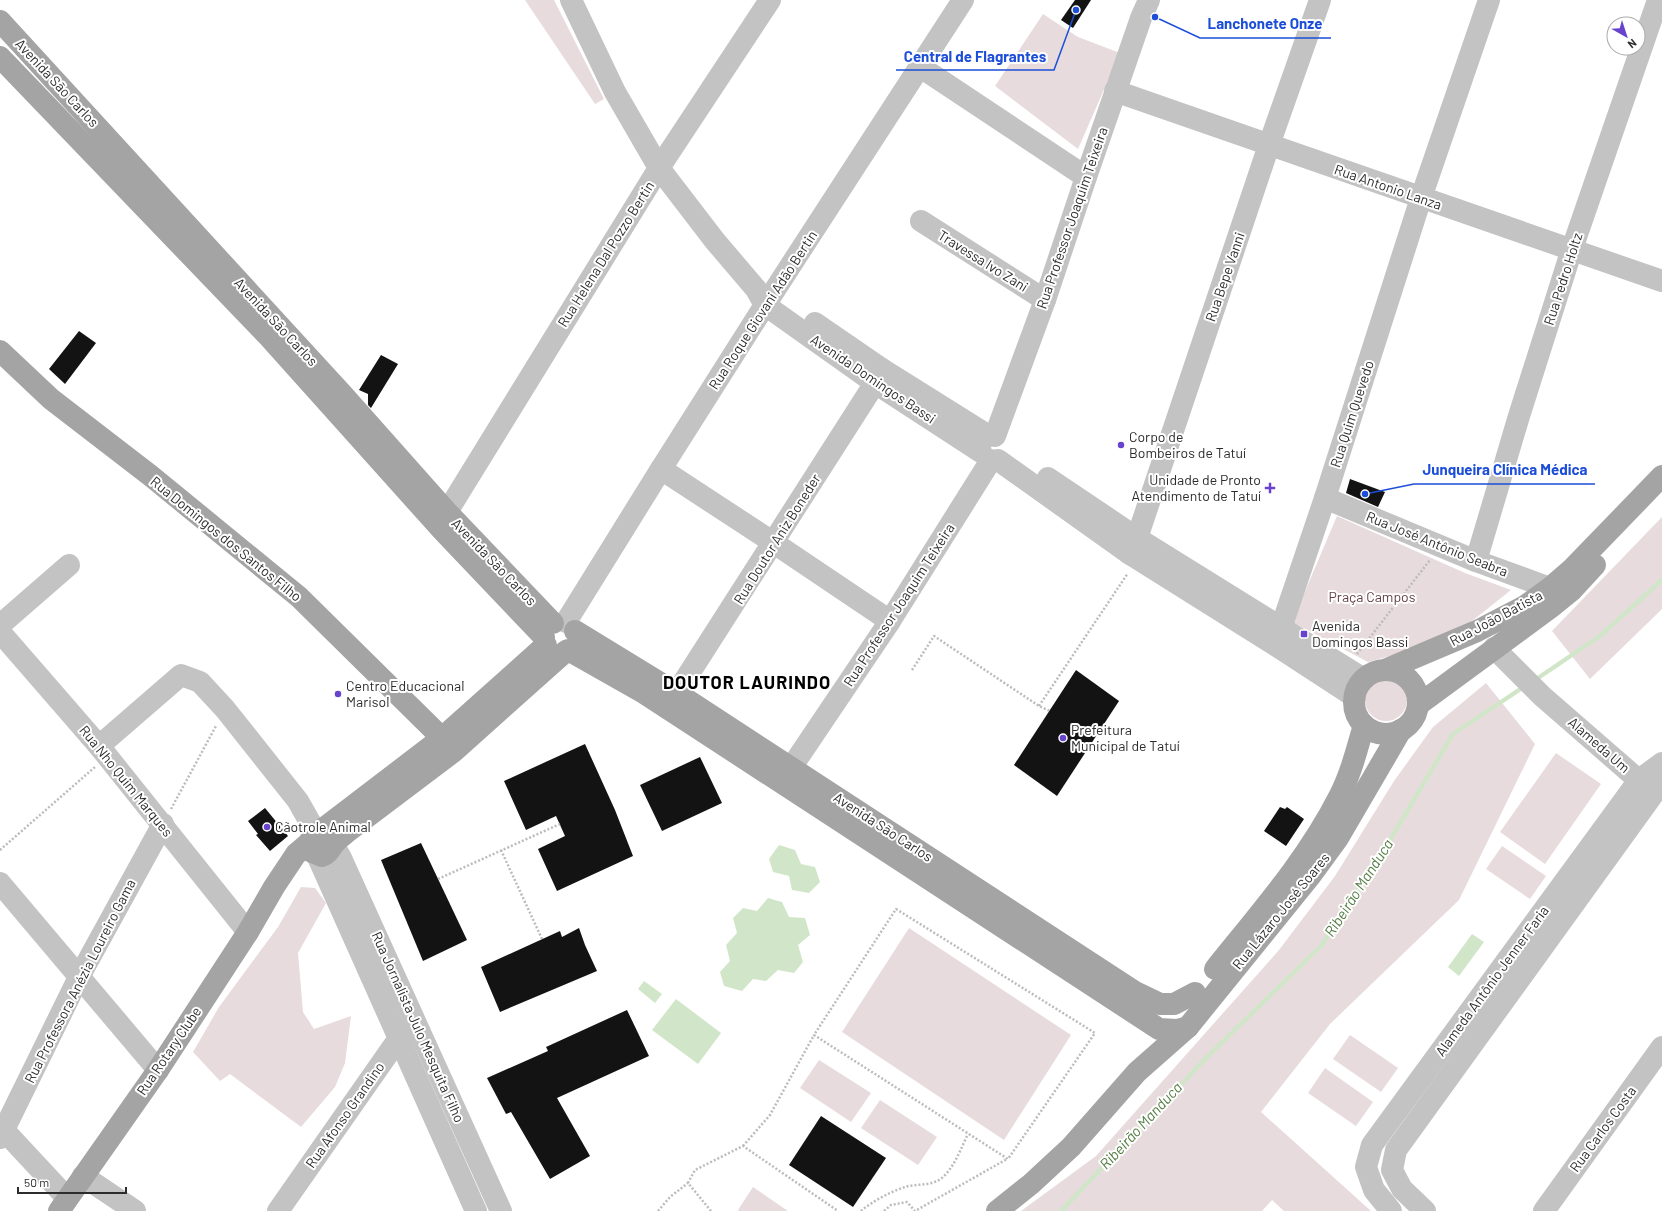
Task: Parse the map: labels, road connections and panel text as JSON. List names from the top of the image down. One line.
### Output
{"streets":{"main road":["Avenida São Carlos","Rua Domingos dos Santos Filho","Rua João Batista","Rua Lázaro José Soares","Rua Rotary Clube"],"street":["Rua Antonio Lanza","Rua Professor Joaquim Teixeira","Rua Helena Dal Pozzo Bertin","Travessa Ivo Zani","Rua Bepe Vanni","Rua Pedro Holtz","Rua Roque Giovani Adão Bertin","Avenida Domingos Bassi","Rua Quim Quevedo","Rua Doutor Aniz Boneder","Rua José Antônio Seabra","Alameda Um","Rua Nho Quim Marques","Rua Professora Anézia Loureiro Gama","Alameda Antônio Jenner Faria","Rua Jornalista Julo Mesquita Filho","Rua Afonso Grandino","Rua Carlos Costa"]},"crossings":[["Avenida São Carlos","Rua Professor Joaquim Teixeira"],["Avenida São Carlos","Rua Helena Dal Pozzo Bertin"],["Avenida São Carlos","Rua Roque Giovani Adão Bertin"],["Avenida São Carlos","Rua Doutor Aniz Boneder"],["Avenida São Carlos","Rua Lázaro José Soares"],["Avenida São Carlos","Rua Rotary Clube"],["Rua Antonio Lanza","Rua Professor Joaquim Teixeira"],["Rua Antonio Lanza","Rua Bepe Vanni"],["Rua Antonio Lanza","Rua Pedro Holtz"],["Rua Antonio Lanza","Rua Quim Quevedo"],["Rua Professor Joaquim Teixeira","Travessa Ivo Zani"],["Rua Professor Joaquim Teixeira","Avenida Domingos Bassi"],["Rua Helena Dal Pozzo Bertin","Avenida Domingos Bassi"],["Rua Bepe Vanni","Avenida Domingos Bassi"],["Rua Pedro Holtz","Rua José Antônio Seabra"],["Rua Roque Giovani Adão Bertin","Avenida Domingos Bassi"],["Rua Roque Giovani Adão Bertin","Rua Rotary Clube"],["Avenida Domingos Bassi","Rua Quim Quevedo"],["Avenida Domingos Bassi","Rua Doutor Aniz Boneder"],["Avenida Domingos Bassi","Rua João Batista"],["Avenida Domingos Bassi","Rua Lázaro José Soares"],["Rua Quim Quevedo","Rua José Antônio Seabra"],["Rua Domingos dos Santos Filho","Rua Rotary Clube"],["Rua José Antônio Seabra","Rua João Batista"],["Rua João Batista","Rua Lázaro José Soares"],["Alameda Um","Alameda Antônio Jenner Faria"],["Rua Nho Quim Marques","Rua Professora Anézia Loureiro Gama"],["Rua Nho Quim Marques","Rua Jornalista Julo Mesquita Filho"],["Rua Nho Quim Marques","Rua Rotary Clube"],["Rua Jornalista Julo Mesquita Filho","Rua Rotary Clube"],["Rua Jornalista Julo Mesquita Filho","Rua Afonso Grandino"]],"districts":["DOUTOR LAURINDO"],"water":["Ribeirão Manduca"],"parks":["Praça Campos"],"places":{"other":["Central de Flagrantes","Lanchonete Onze","Corpo de Bombeiros de Tatuí","Junqueira Clínica Médica","Centro Educacional Marisol","Prefeitura Municipal de Tatuí","Cãotrole Animal"],"health":["Unidade de Pronto Atendimento de Tatuí"],"transit":["Avenida Domingos Bassi"]},"scale_bar":"50 m","north":"bottom right"}
